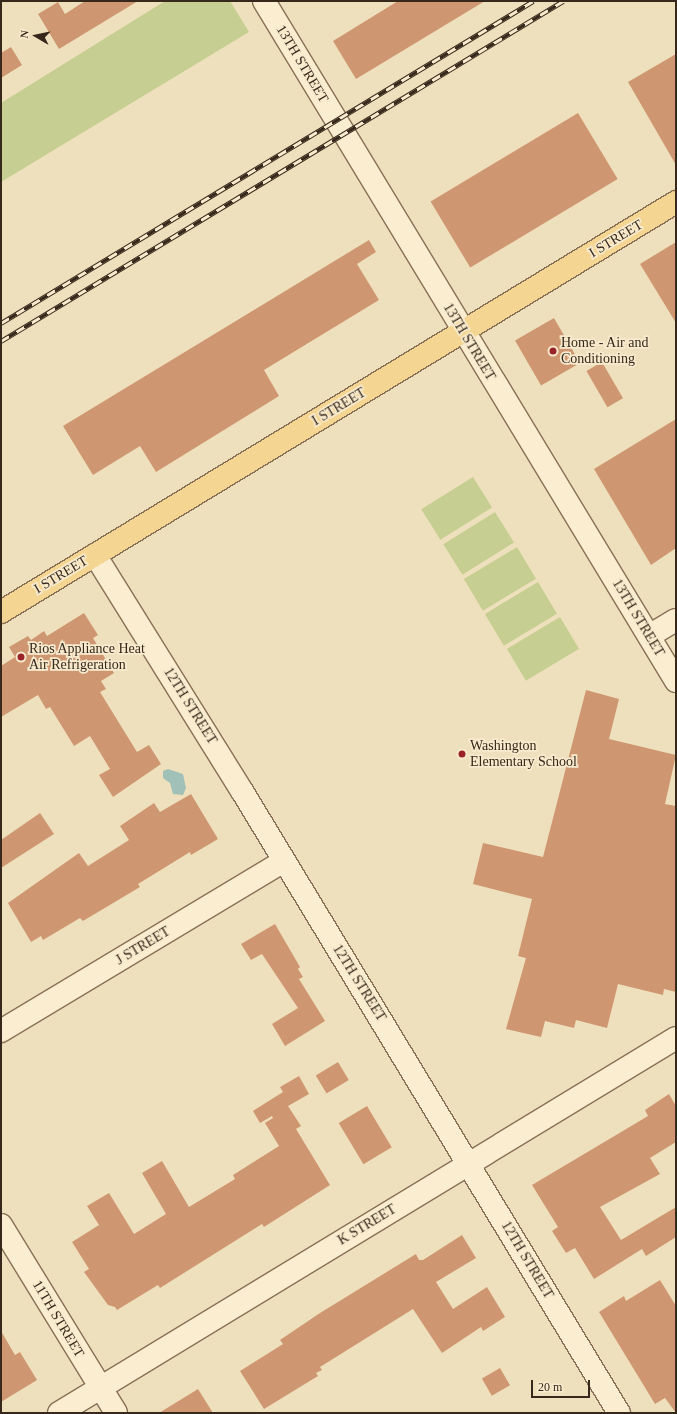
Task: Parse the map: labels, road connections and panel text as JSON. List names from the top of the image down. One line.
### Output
{"streets":{"main road":["I STREET"],"street":["13TH STREET","12TH STREET","J STREET","K STREET","11TH STREET"]},"crossings":[["13TH STREET","I STREET"],["I STREET","12TH STREET"],["12TH STREET","J STREET"],["12TH STREET","K STREET"],["K STREET","11TH STREET"]],"places":["Home - Air and Conditioning","Rios Appliance Heat Air Refrigeration","Washington Elementary School"],"scale_bar":"20 m","north":"left"}
